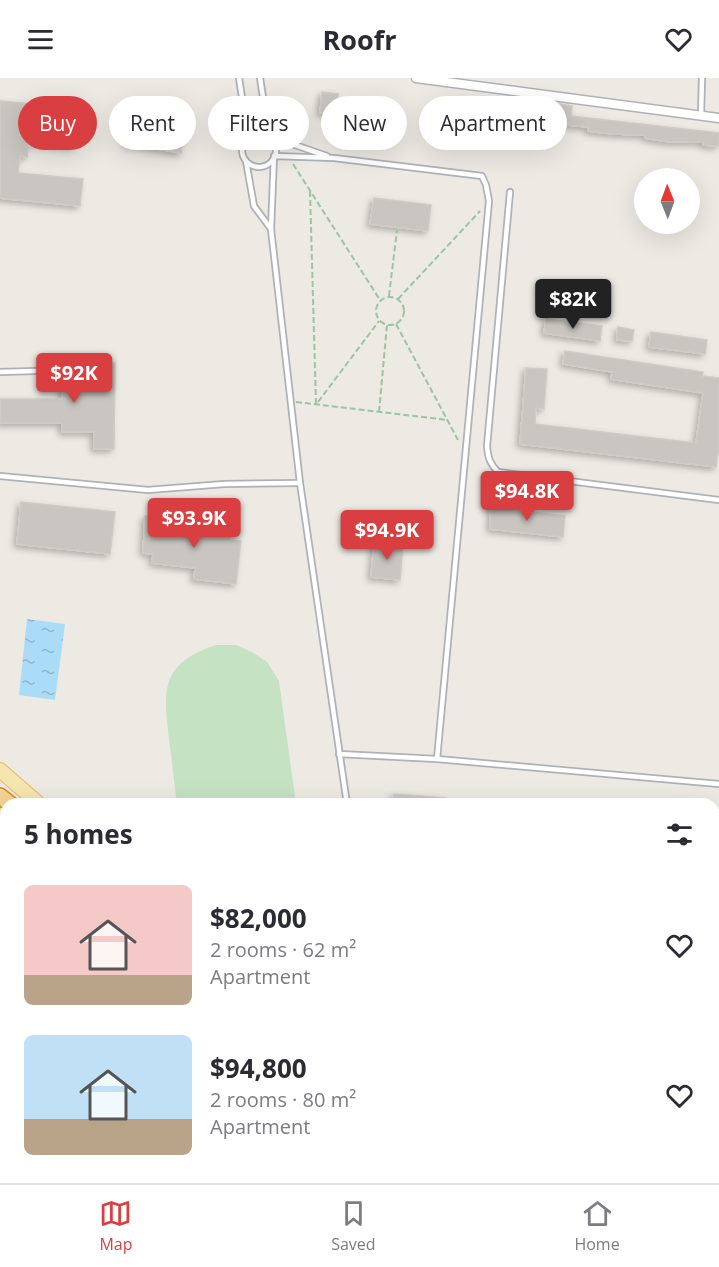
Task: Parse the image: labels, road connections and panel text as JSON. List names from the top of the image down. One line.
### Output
{"north":"top","page":{"header":"Roofr","chip":["Buy","Rent","Filters","New","Apartment"],"price":["$82K","$92K","$94.8K","$93.9K","$94.9K"],"heading":"5 homes","list":[{"name":"$82,000","note":"2 rooms · 62 m² · Apartment"},{"name":"$94,800","note":"2 rooms · 80 m² · Apartment"}],"tabs":["Map","Saved","Home"]}}
